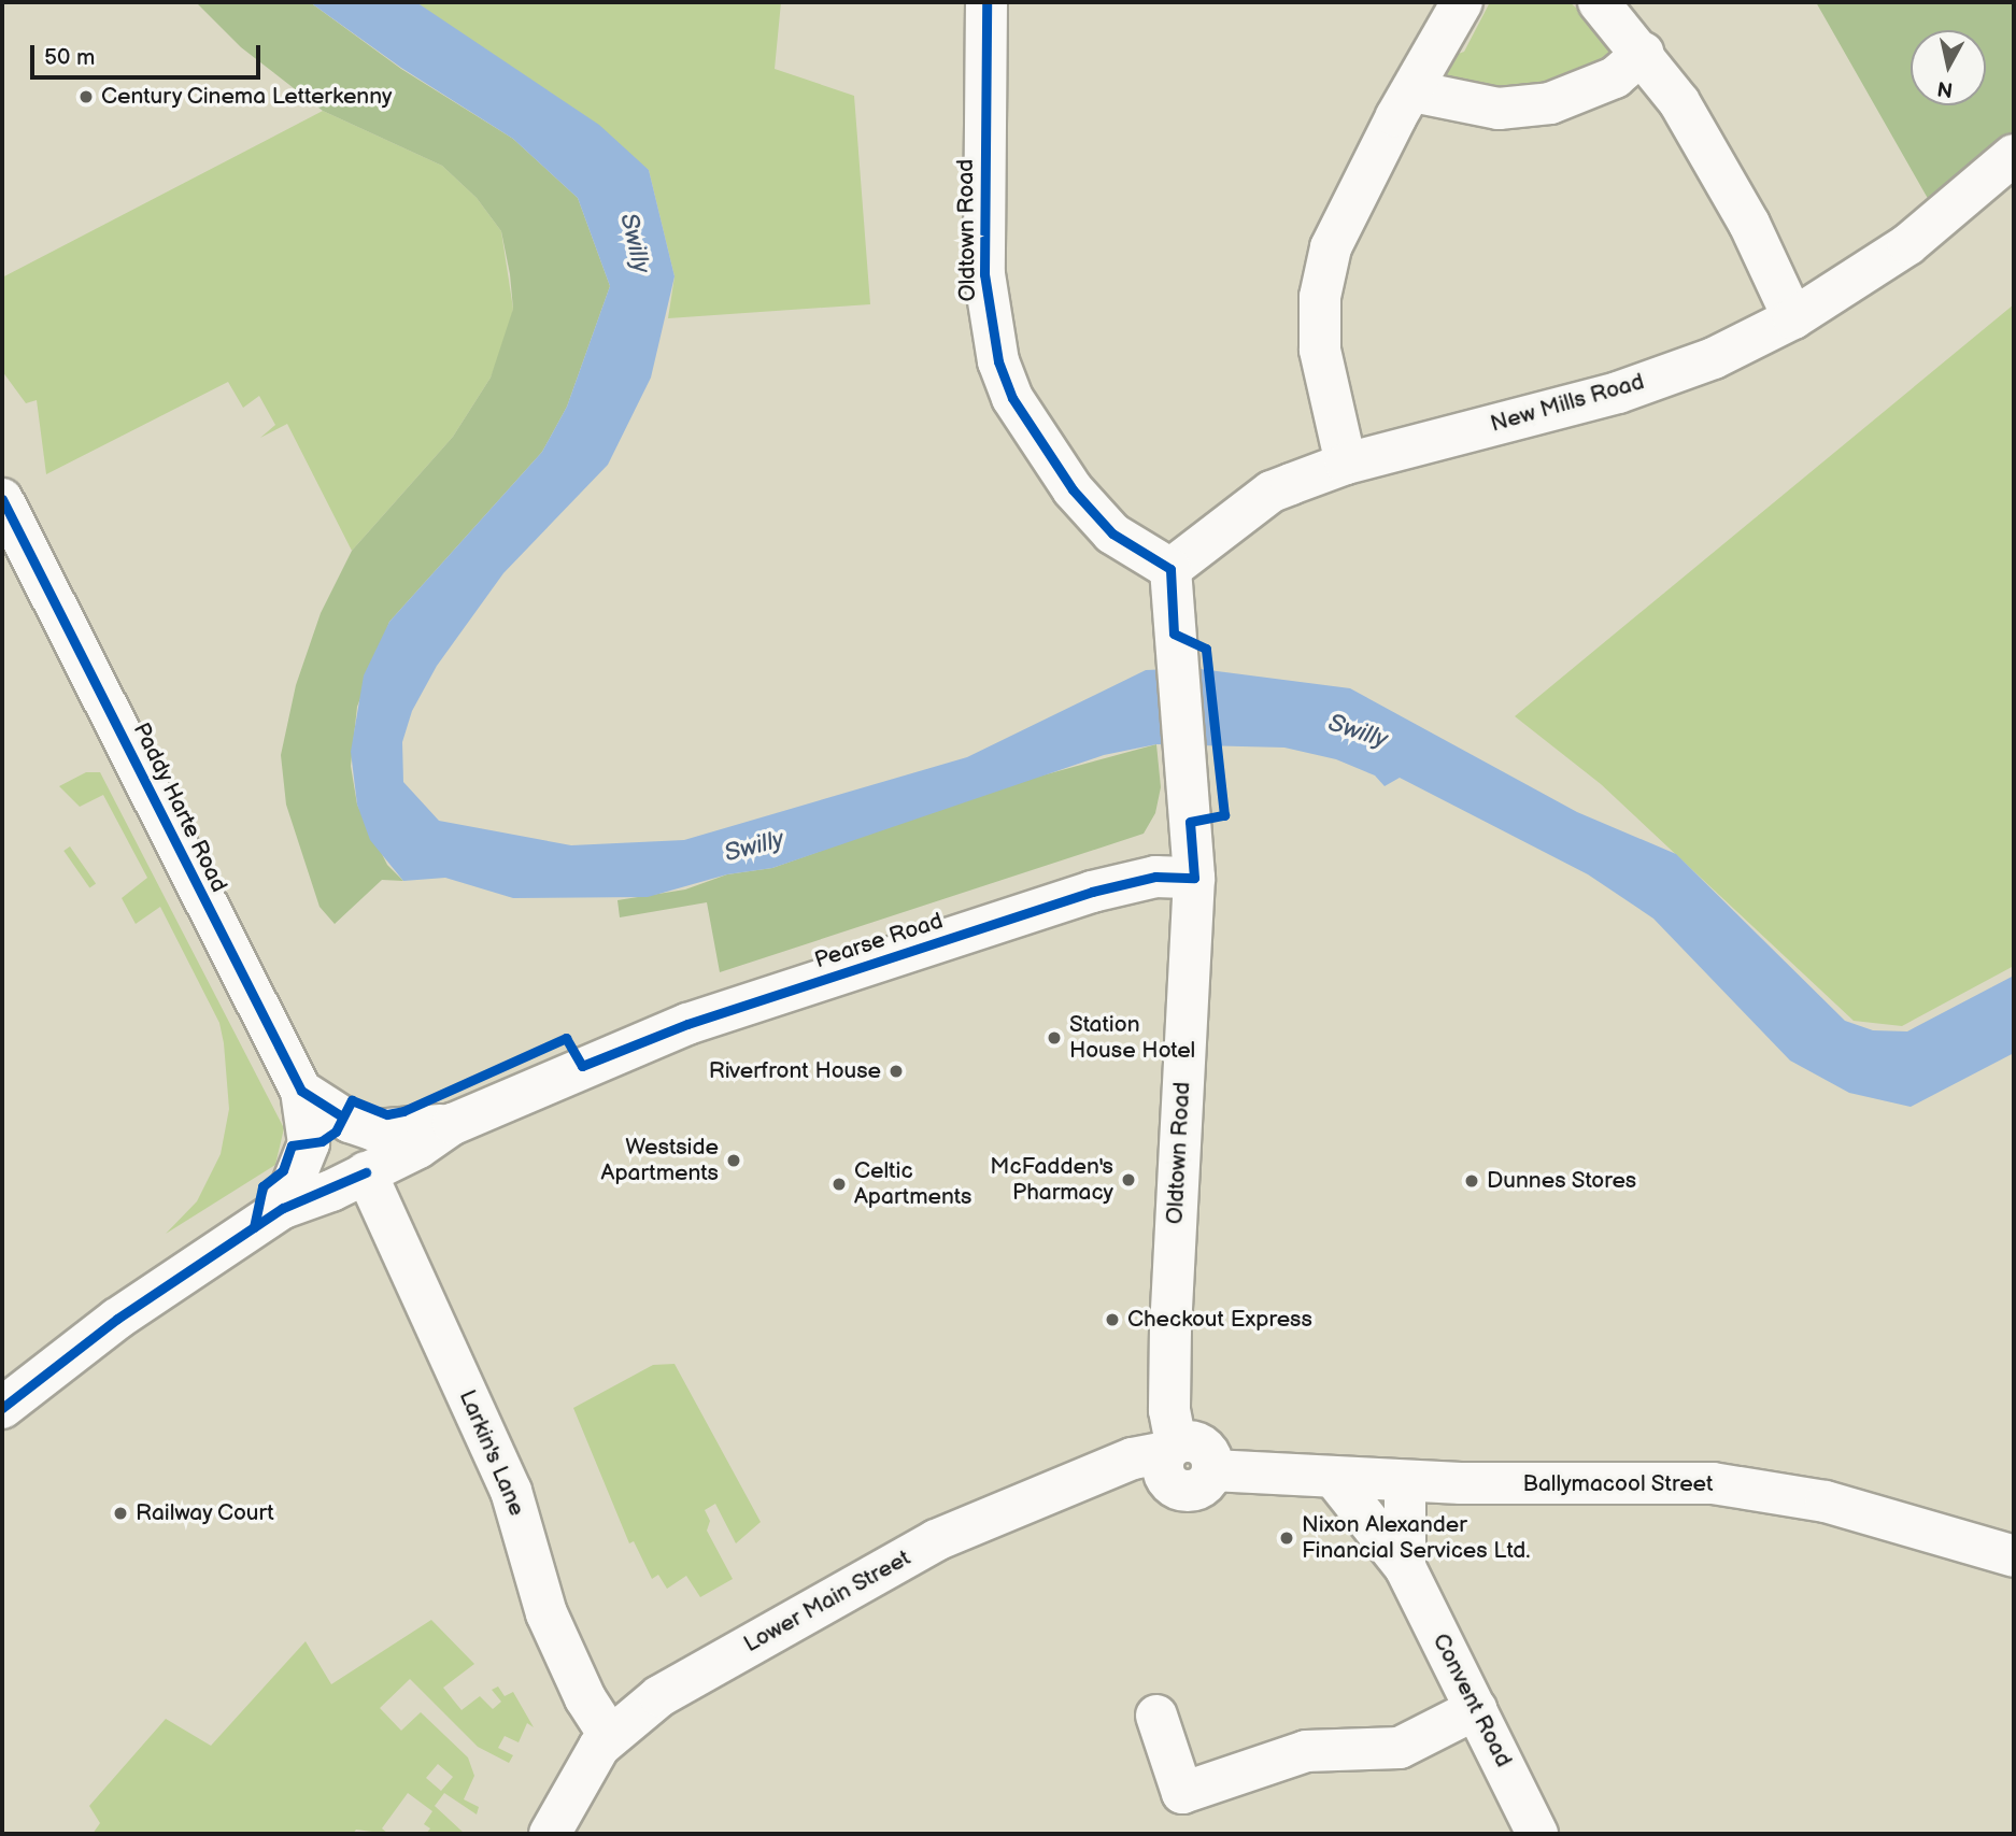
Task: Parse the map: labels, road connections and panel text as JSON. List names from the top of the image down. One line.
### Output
{"streets":{"street":["Oldtown Road","New Mills Road","Paddy Harte Road","Pearse Road","Larkin's Lane","Ballymacool Street","Lower Main Street","Convent Road"]},"crossings":[["Oldtown Road","New Mills Road"],["Oldtown Road","Pearse Road"],["Oldtown Road","Ballymacool Street"],["Oldtown Road","Lower Main Street"],["Pearse Road","Larkin's Lane"],["Larkin's Lane","Lower Main Street"],["Ballymacool Street","Lower Main Street"]],"water":["Swilly"],"places":["Century Cinema Letterkenny","Station House Hotel","Riverfront House","Westside Apartments","McFadden's Pharmacy","Dunnes Stores","Celtic Apartments","Checkout Express","Railway Court","Nixon Alexander Financial Services Ltd."],"scale_bar":"50 m","north":"bottom"}
